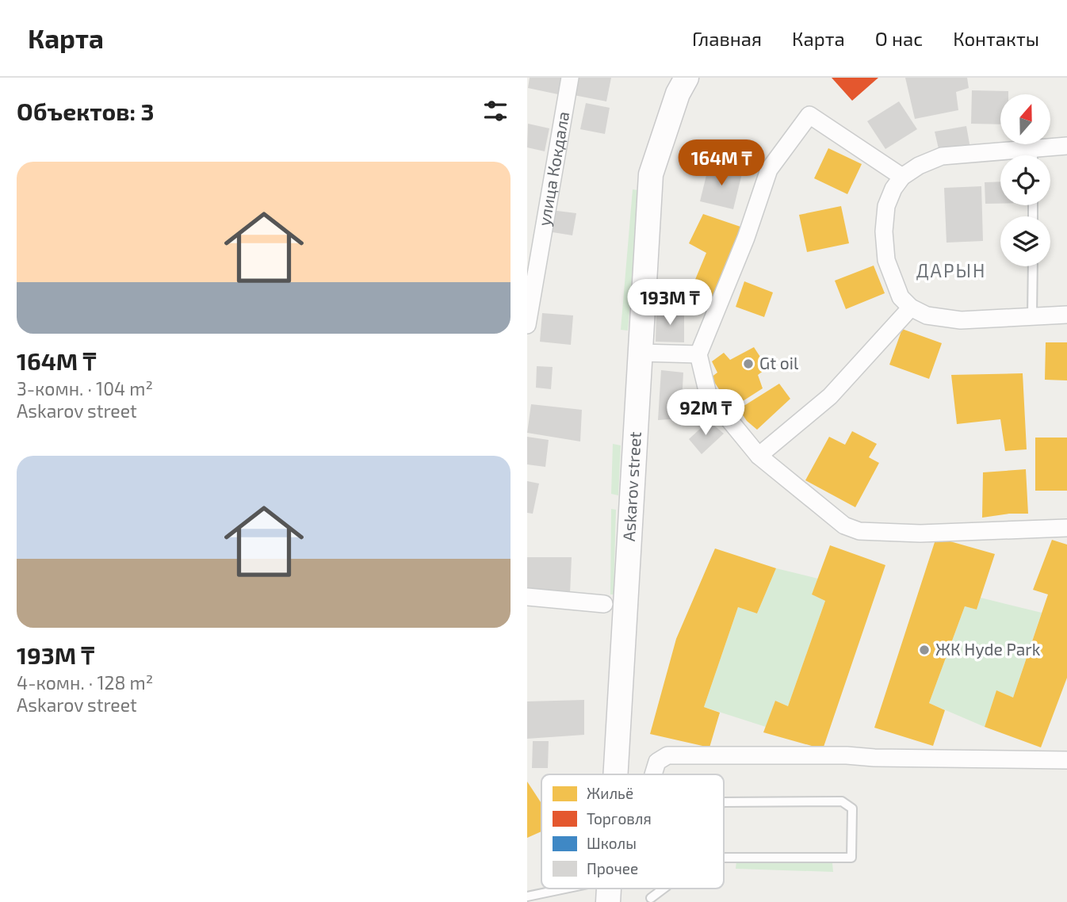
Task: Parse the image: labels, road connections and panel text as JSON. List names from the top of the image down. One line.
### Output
{"streets":{"street":["улица Кокдала","Askarov street"]},"districts":["ДАРЫН"],"places":["Gt oil","ЖК Hyde Park"],"legend":["Жильё","Торговля","Школы","Прочее"],"north":"top","page":{"header":"Карта","nav":["Главная","Карта","О нас","Контакты"],"heading":"Объектов: 3","price":["164M ₸","193M ₸","92M ₸"],"list":[{"name":"164M ₸","note":"3-комн. · 104 m² · Askarov street"},{"name":"193M ₸","note":"4-комн. · 128 m² · Askarov street"}]}}
